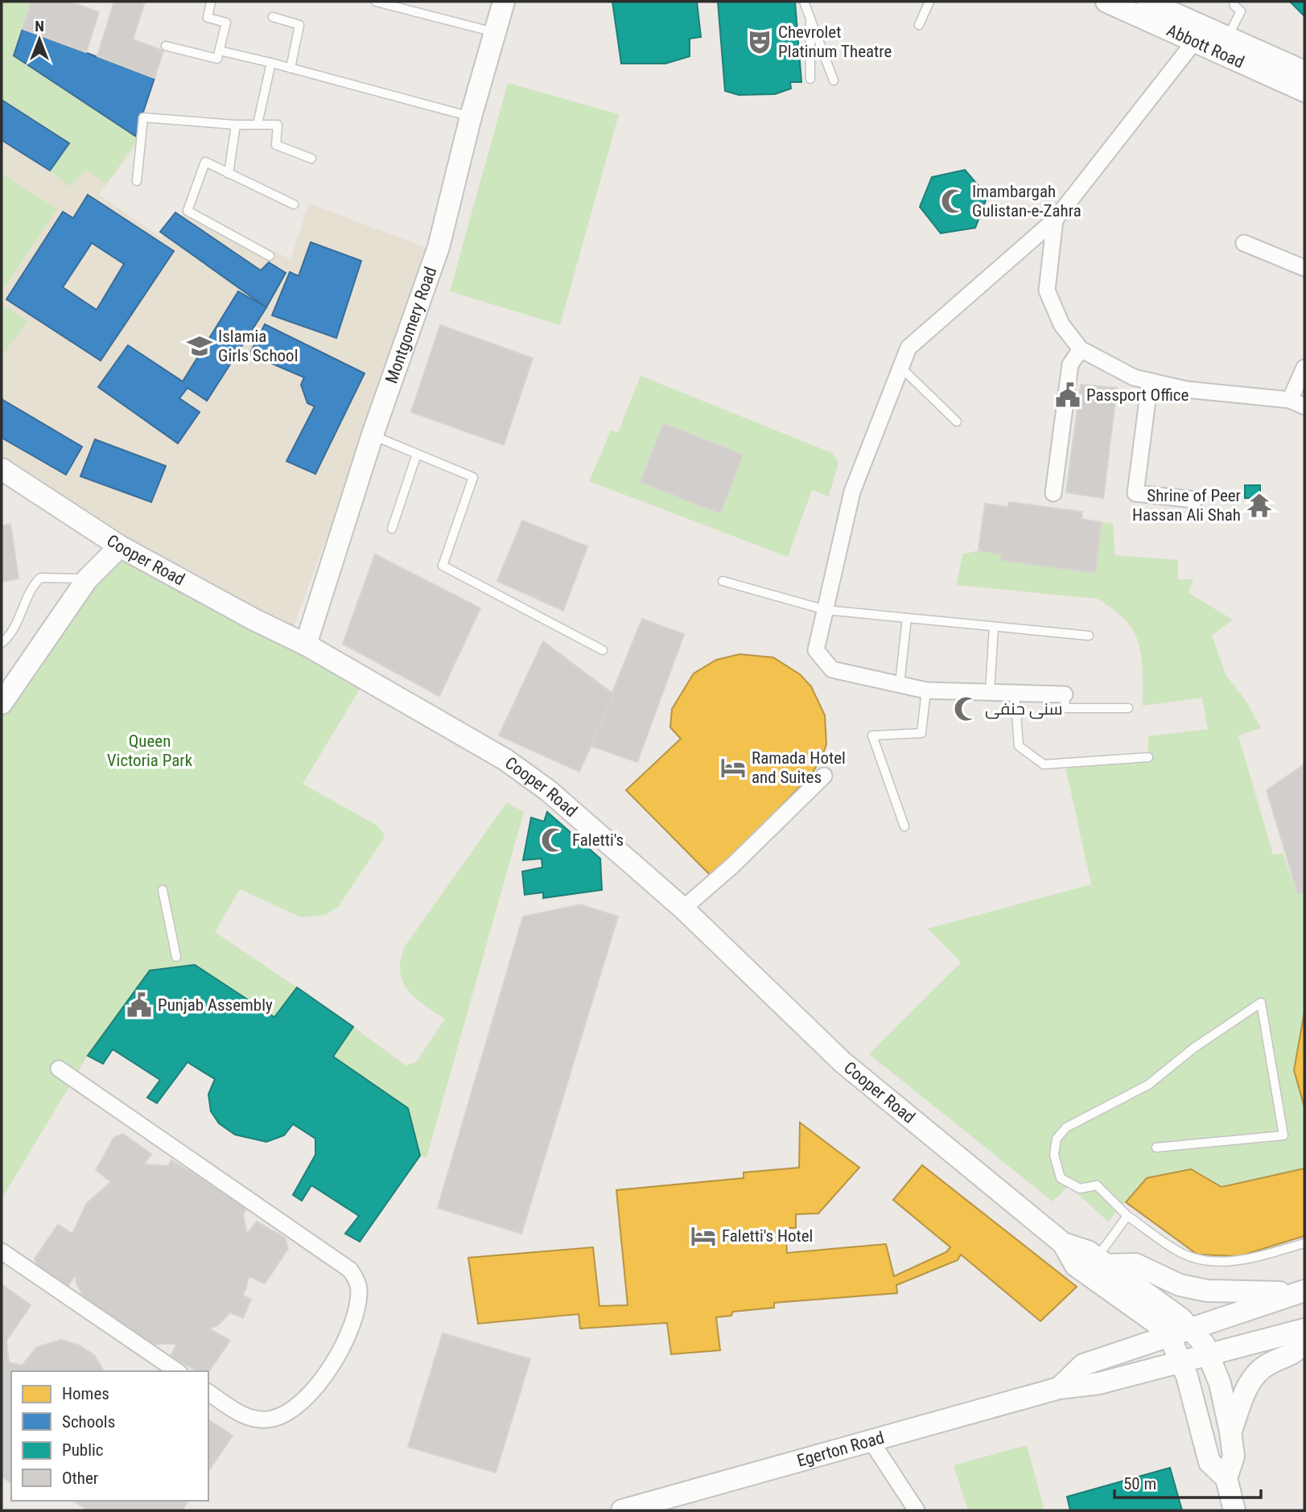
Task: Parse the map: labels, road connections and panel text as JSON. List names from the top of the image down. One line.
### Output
{"streets":{"main road":["Abbott Road","Montgomery Road","Cooper Road","Egerton Road"]},"crossings":[["Montgomery Road","Cooper Road"],["Cooper Road","Egerton Road"]],"parks":["Queen Victoria Park"],"places":{"theatre":["Chevrolet Platinum Theatre"],"mosque":["Imambargah Gulistan-e-Zahra","سنی حنفی","Faletti's"],"school or university":["Islamia Girls School"],"public building":["Passport Office","Punjab Assembly"],"temple":["Shrine of Peer Hassan Ali Shah"],"hotel":["Ramada Hotel and Suites","Faletti's Hotel"]},"legend":["Homes","Schools","Public","Other"],"scale_bar":"50 m","north":"top"}
